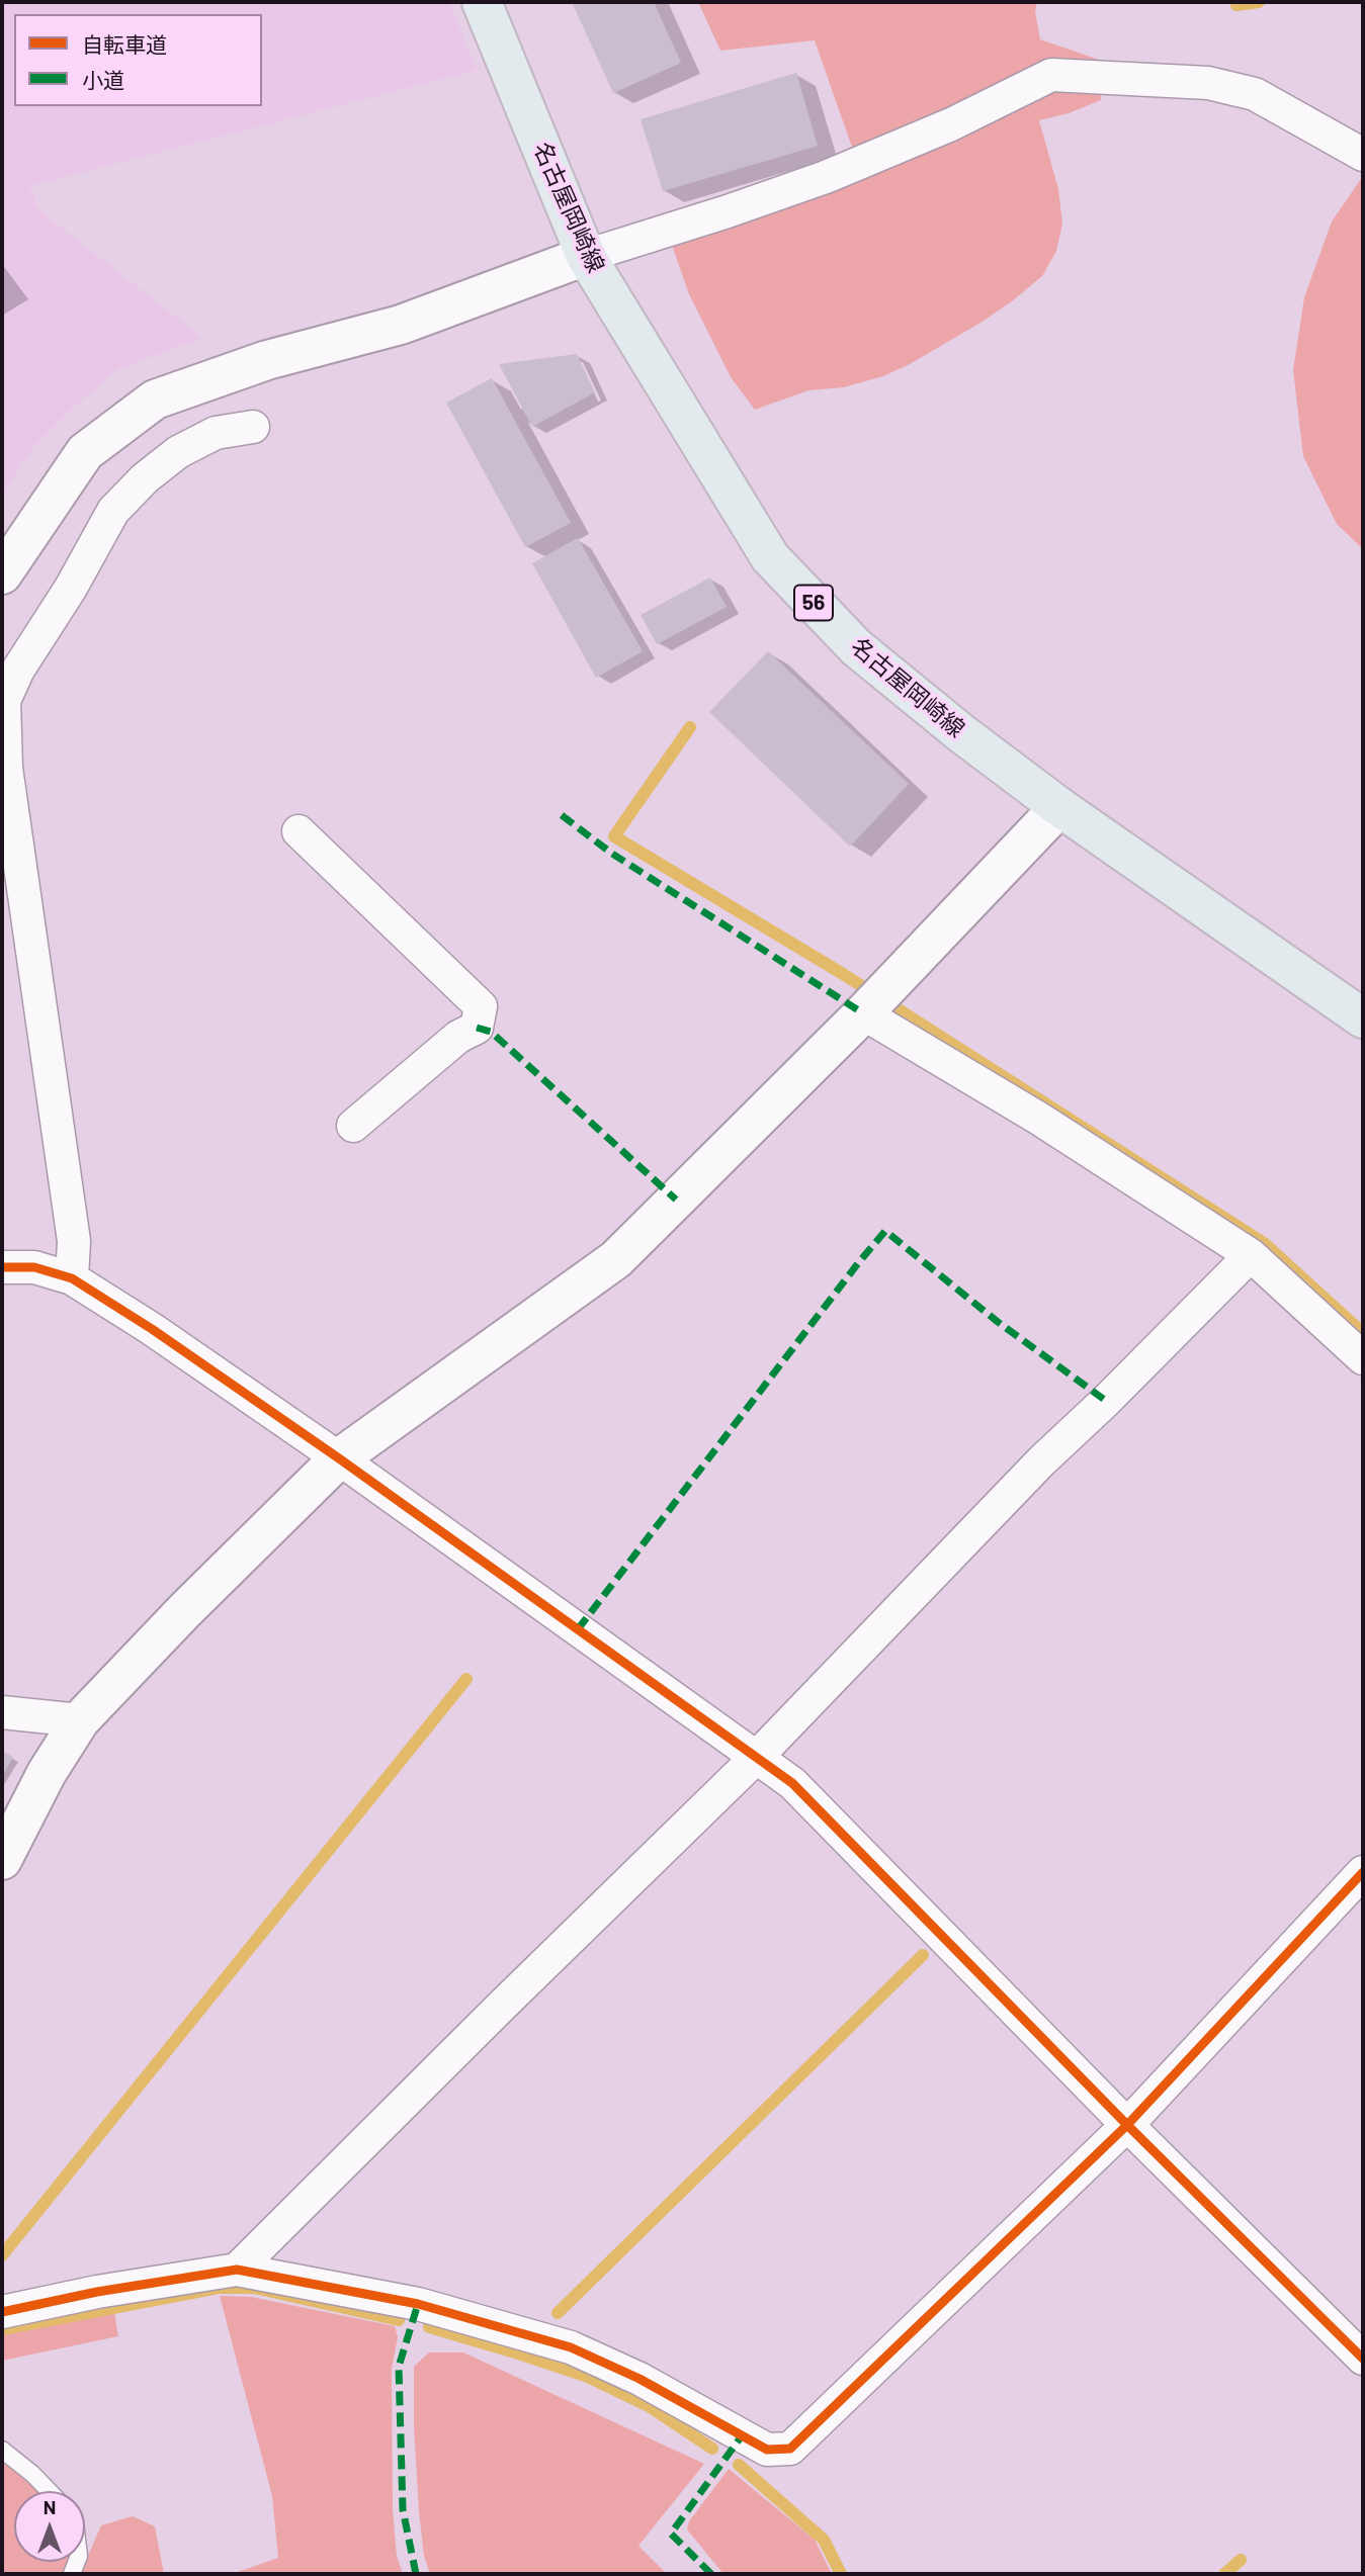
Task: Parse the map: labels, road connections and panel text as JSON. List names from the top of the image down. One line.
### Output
{"streets":{"main road":["名古屋岡崎線","56"]},"legend":["自転車道","小道"],"north":"top"}
